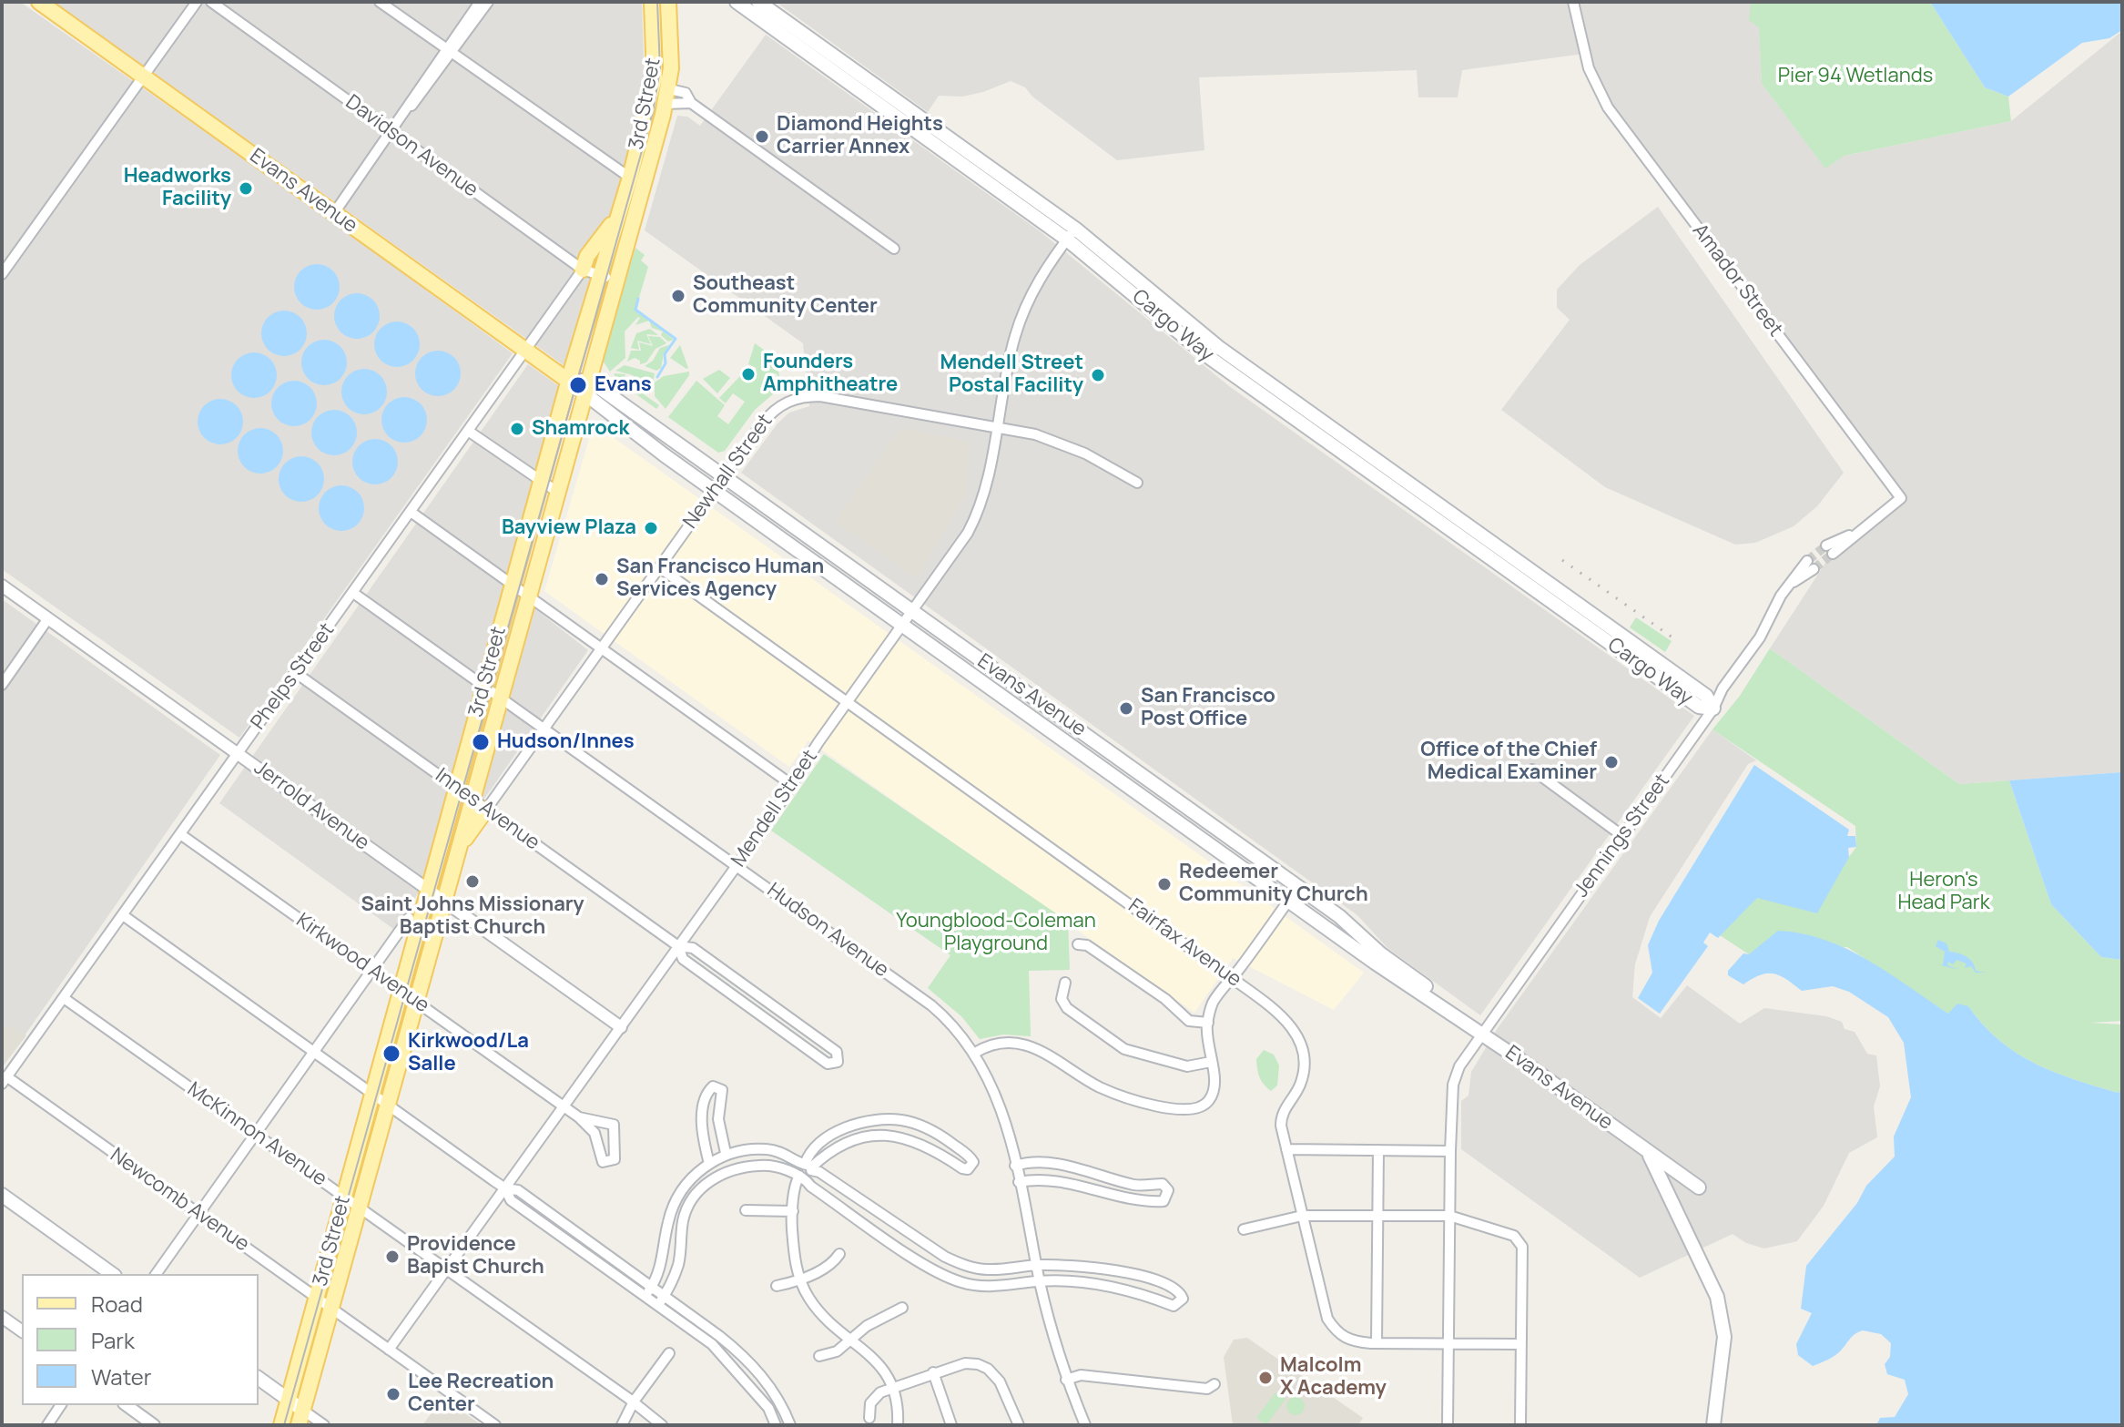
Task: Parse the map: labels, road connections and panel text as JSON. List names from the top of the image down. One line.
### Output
{"streets":{"main road":["3rd Street","Evans Avenue","Cargo Way"],"street":["Davidson Avenue","Amador Street","Newhall Street","Phelps Street","Jerrold Avenue","Mendell Street","Innes Avenue","Jennings Street","Hudson Avenue","Fairfax Avenue","Kirkwood Avenue","McKinnon Avenue","Newcomb Avenue"]},"crossings":[["3rd Street","Davidson Avenue"],["3rd Street","Evans Avenue"],["3rd Street","Jerrold Avenue"],["3rd Street","Innes Avenue"],["3rd Street","Hudson Avenue"],["3rd Street","Kirkwood Avenue"],["3rd Street","McKinnon Avenue"],["3rd Street","Newcomb Avenue"],["Davidson Avenue","Phelps Street"],["Evans Avenue","Newhall Street"],["Evans Avenue","Phelps Street"],["Evans Avenue","Mendell Street"],["Evans Avenue","Jennings Street"],["Cargo Way","Mendell Street"],["Cargo Way","Jennings Street"],["Newhall Street","Mendell Street"],["Newhall Street","Innes Avenue"],["Newhall Street","Hudson Avenue"],["Newhall Street","Fairfax Avenue"],["Phelps Street","Jerrold Avenue"],["Phelps Street","Innes Avenue"],["Phelps Street","Hudson Avenue"],["Phelps Street","Kirkwood Avenue"],["Phelps Street","McKinnon Avenue"],["Phelps Street","Newcomb Avenue"],["Jerrold Avenue","Mendell Street"],["Mendell Street","Innes Avenue"],["Mendell Street","Hudson Avenue"],["Mendell Street","Fairfax Avenue"],["Mendell Street","Kirkwood Avenue"],["Mendell Street","McKinnon Avenue"],["Mendell Street","Newcomb Avenue"],["Jennings Street","Fairfax Avenue"]],"parks":["Pier 94 Wetlands","Heron's Head Park","Youngblood-Coleman Playground"],"places":["Diamond Heights Carrier Annex","Headworks Facility","Southeast Community Center","Founders Amphitheatre","Mendell Street Postal Facility","Evans","Shamrock","Bayview Plaza","San Francisco Human Services Agency","San Francisco Post Office","Hudson/Innes","Office of the Chief Medical Examiner","Saint Johns Missionary Baptist Church","Redeemer Community Church","Kirkwood/La Salle","Providence Bapist Church","Malcolm X Academy","Lee Recreation Center"],"legend":["Road","Park","Water"]}
